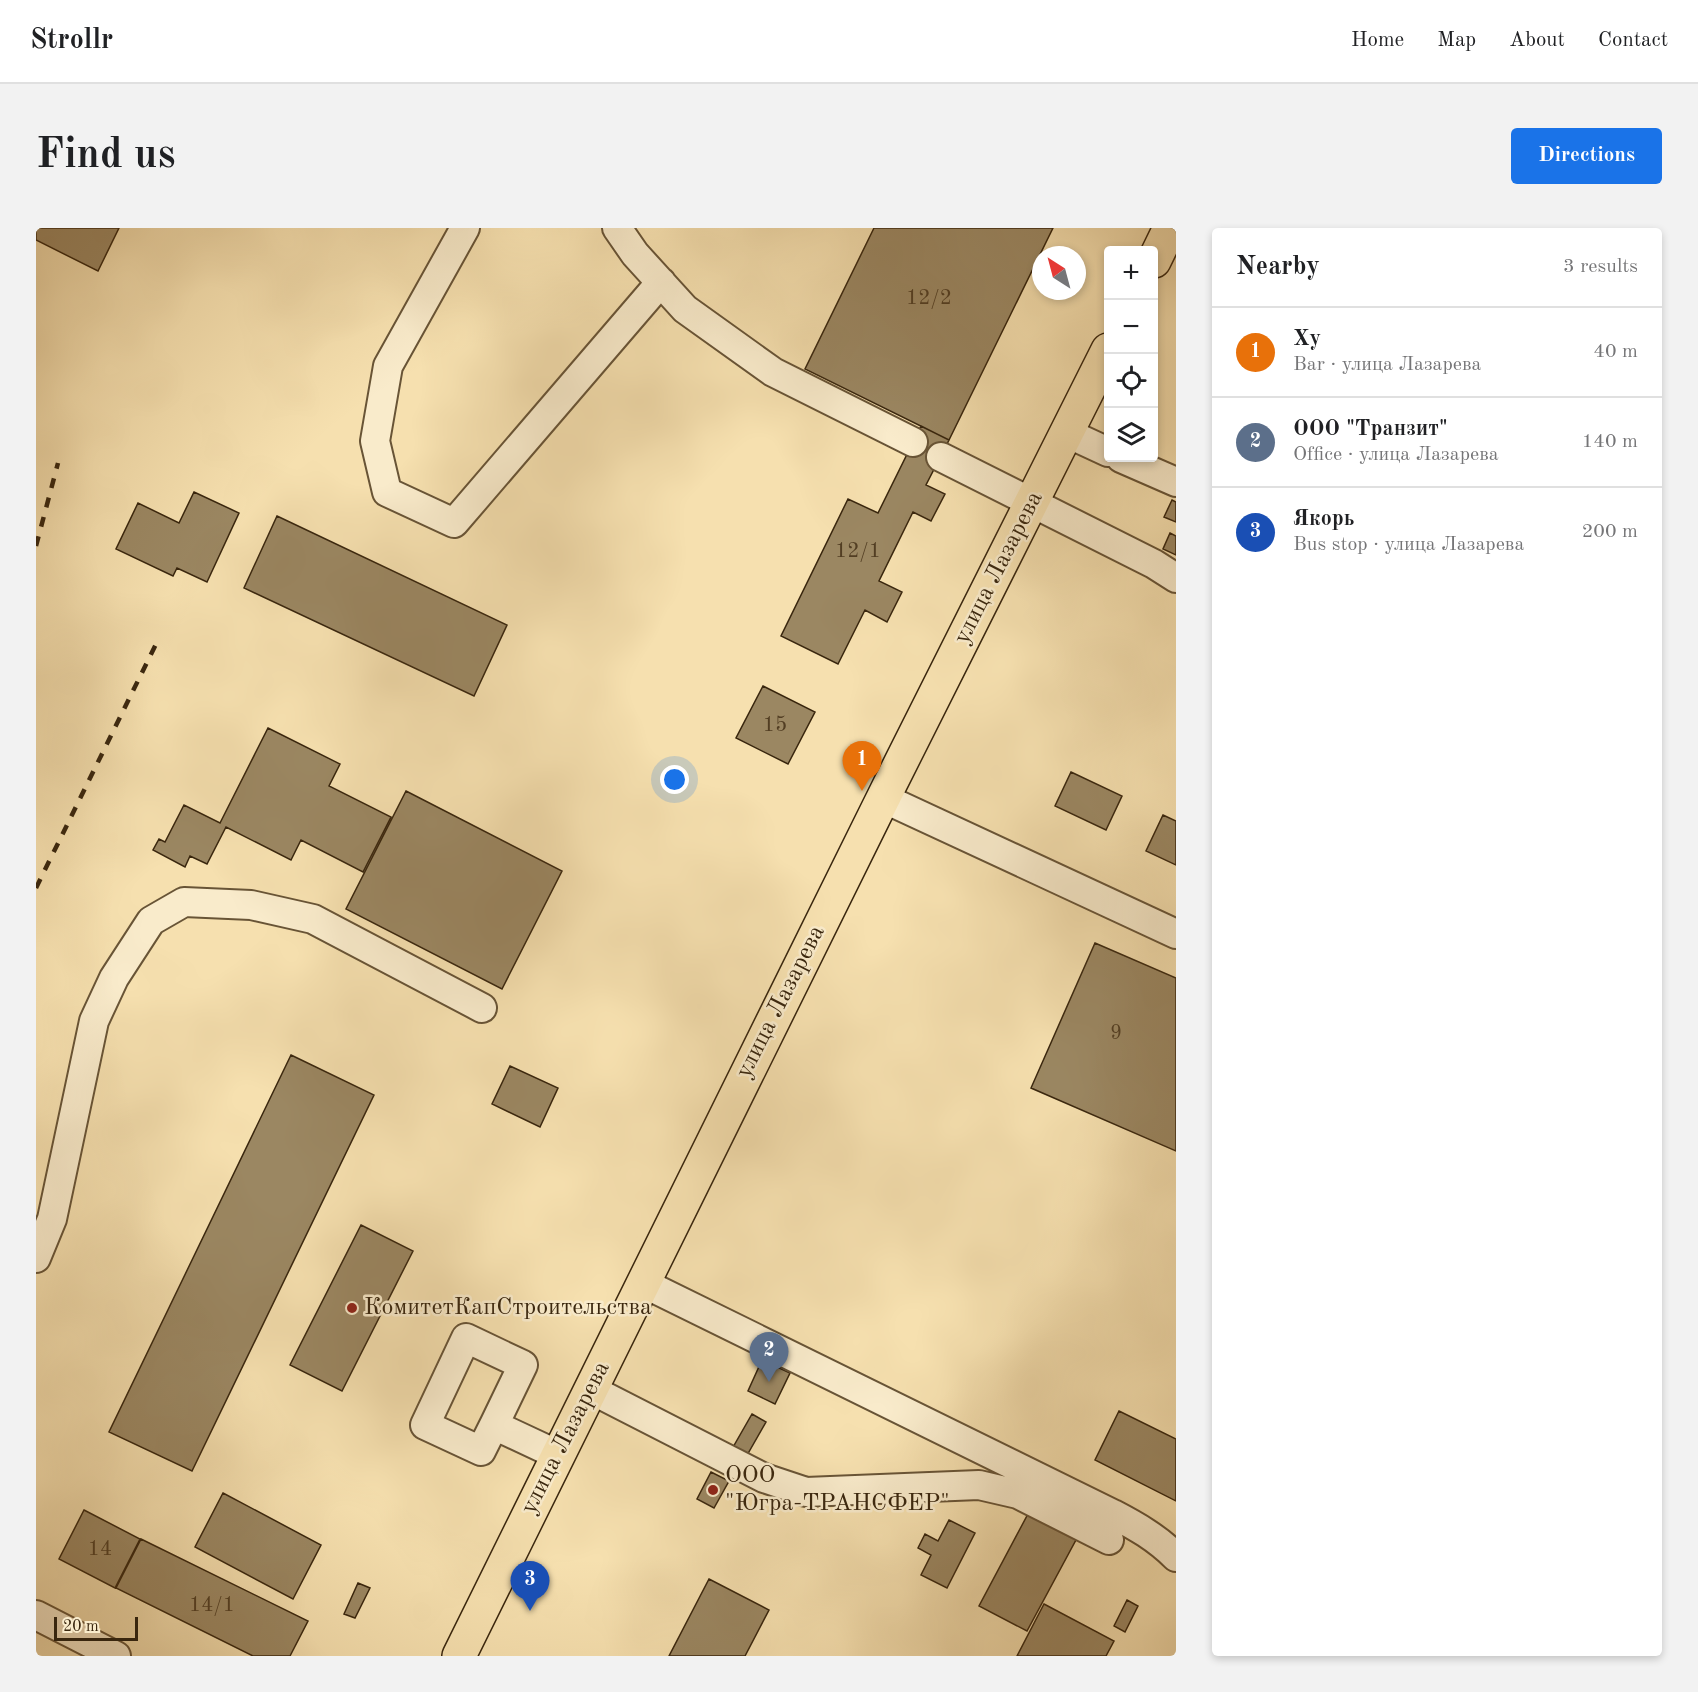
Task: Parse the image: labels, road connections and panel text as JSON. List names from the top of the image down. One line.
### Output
{"streets":{"main road":["улица Лазарева"]},"places":["КомитетКапСтроительства","ООО \"Югра-ТРАНСФЕР\""],"house_numbers":["12/2","12/1","15","9","14","14/1"],"scale_bar":"20 m","north":"top left","page":{"header":"Strollr","nav":["Home","Map","About","Contact"],"buttons":"Directions","title":"Find us","heading":["Nearby","3 results"],"map_buttons":["+","−"],"list":[{"mark":"1","name":"Xy","note":"Bar · улица Лазарева","value":"40 m"},{"mark":"2","name":"ООО \"Транзит\"","note":"Office · улица Лазарева","value":"140 m"},{"mark":"3","name":"Якорь","note":"Bus stop · улица Лазарева","value":"200 m"}],"pins":["1","2","3"],"scale":"20 m"}}
